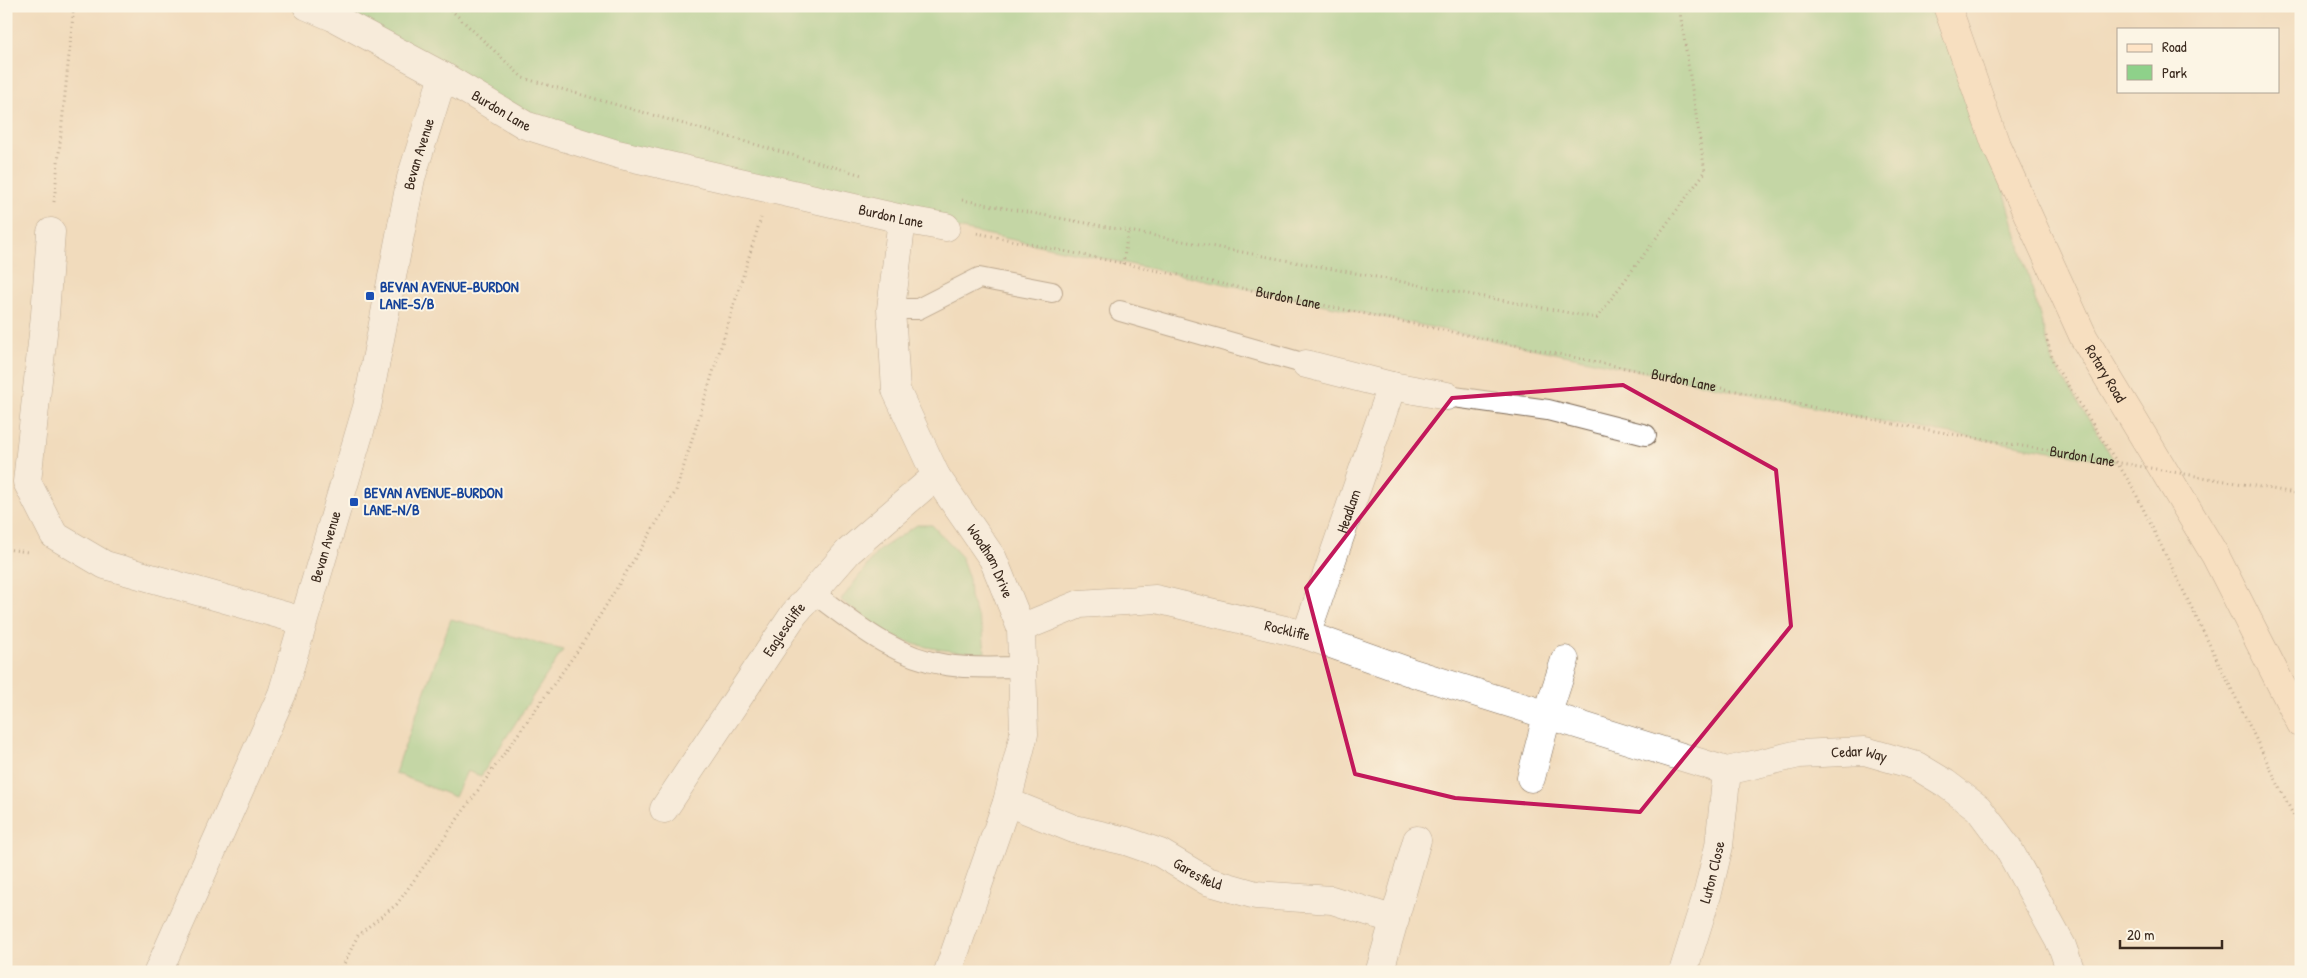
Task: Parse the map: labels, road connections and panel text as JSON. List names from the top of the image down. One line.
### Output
{"streets":{"main road":["Rotary Road"],"street":["Burdon Lane","Bevan Avenue","Headlam","Woodham Drive","Eaglescliffe","Rockliffe","Cedar Way","Garesfield","Luton Close"]},"crossings":[["Burdon Lane","Bevan Avenue"],["Burdon Lane","Woodham Drive"],["Headlam","Rockliffe"],["Woodham Drive","Eaglescliffe"],["Woodham Drive","Rockliffe"],["Woodham Drive","Garesfield"],["Cedar Way","Luton Close"]],"places":{"transit":["BEVAN AVENUE-BURDON LANE-S/B","BEVAN AVENUE-BURDON LANE-N/B"]},"legend":["Road","Park"],"scale_bar":"20 m"}
